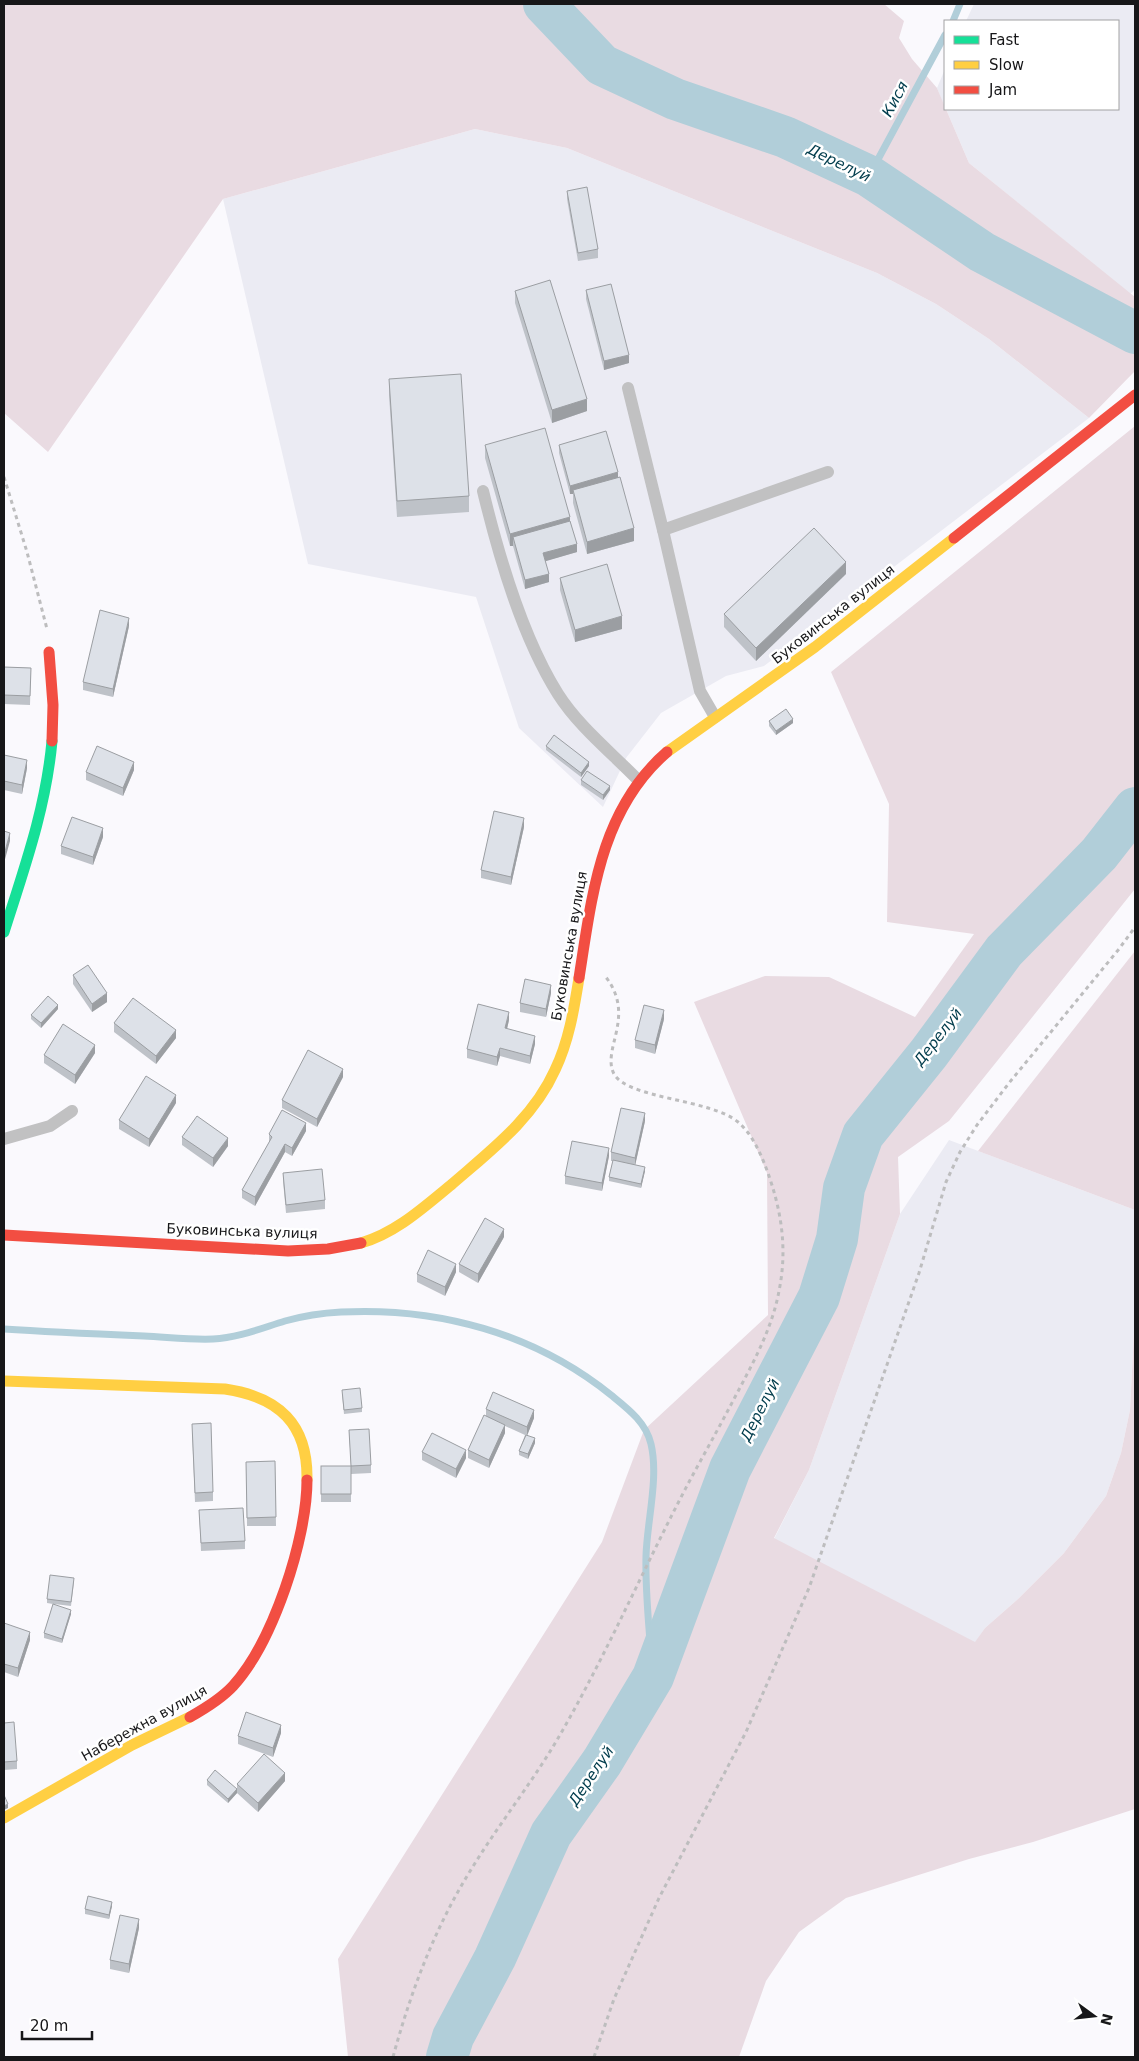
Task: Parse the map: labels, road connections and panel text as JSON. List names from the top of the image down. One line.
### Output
{"streets":{"street":["Буковинська вулиця","Набережна вулиця"]},"water":["Кися","Дерелуй"],"legend":["Fast","Slow","Jam"],"scale_bar":"20 m","north":"right"}
